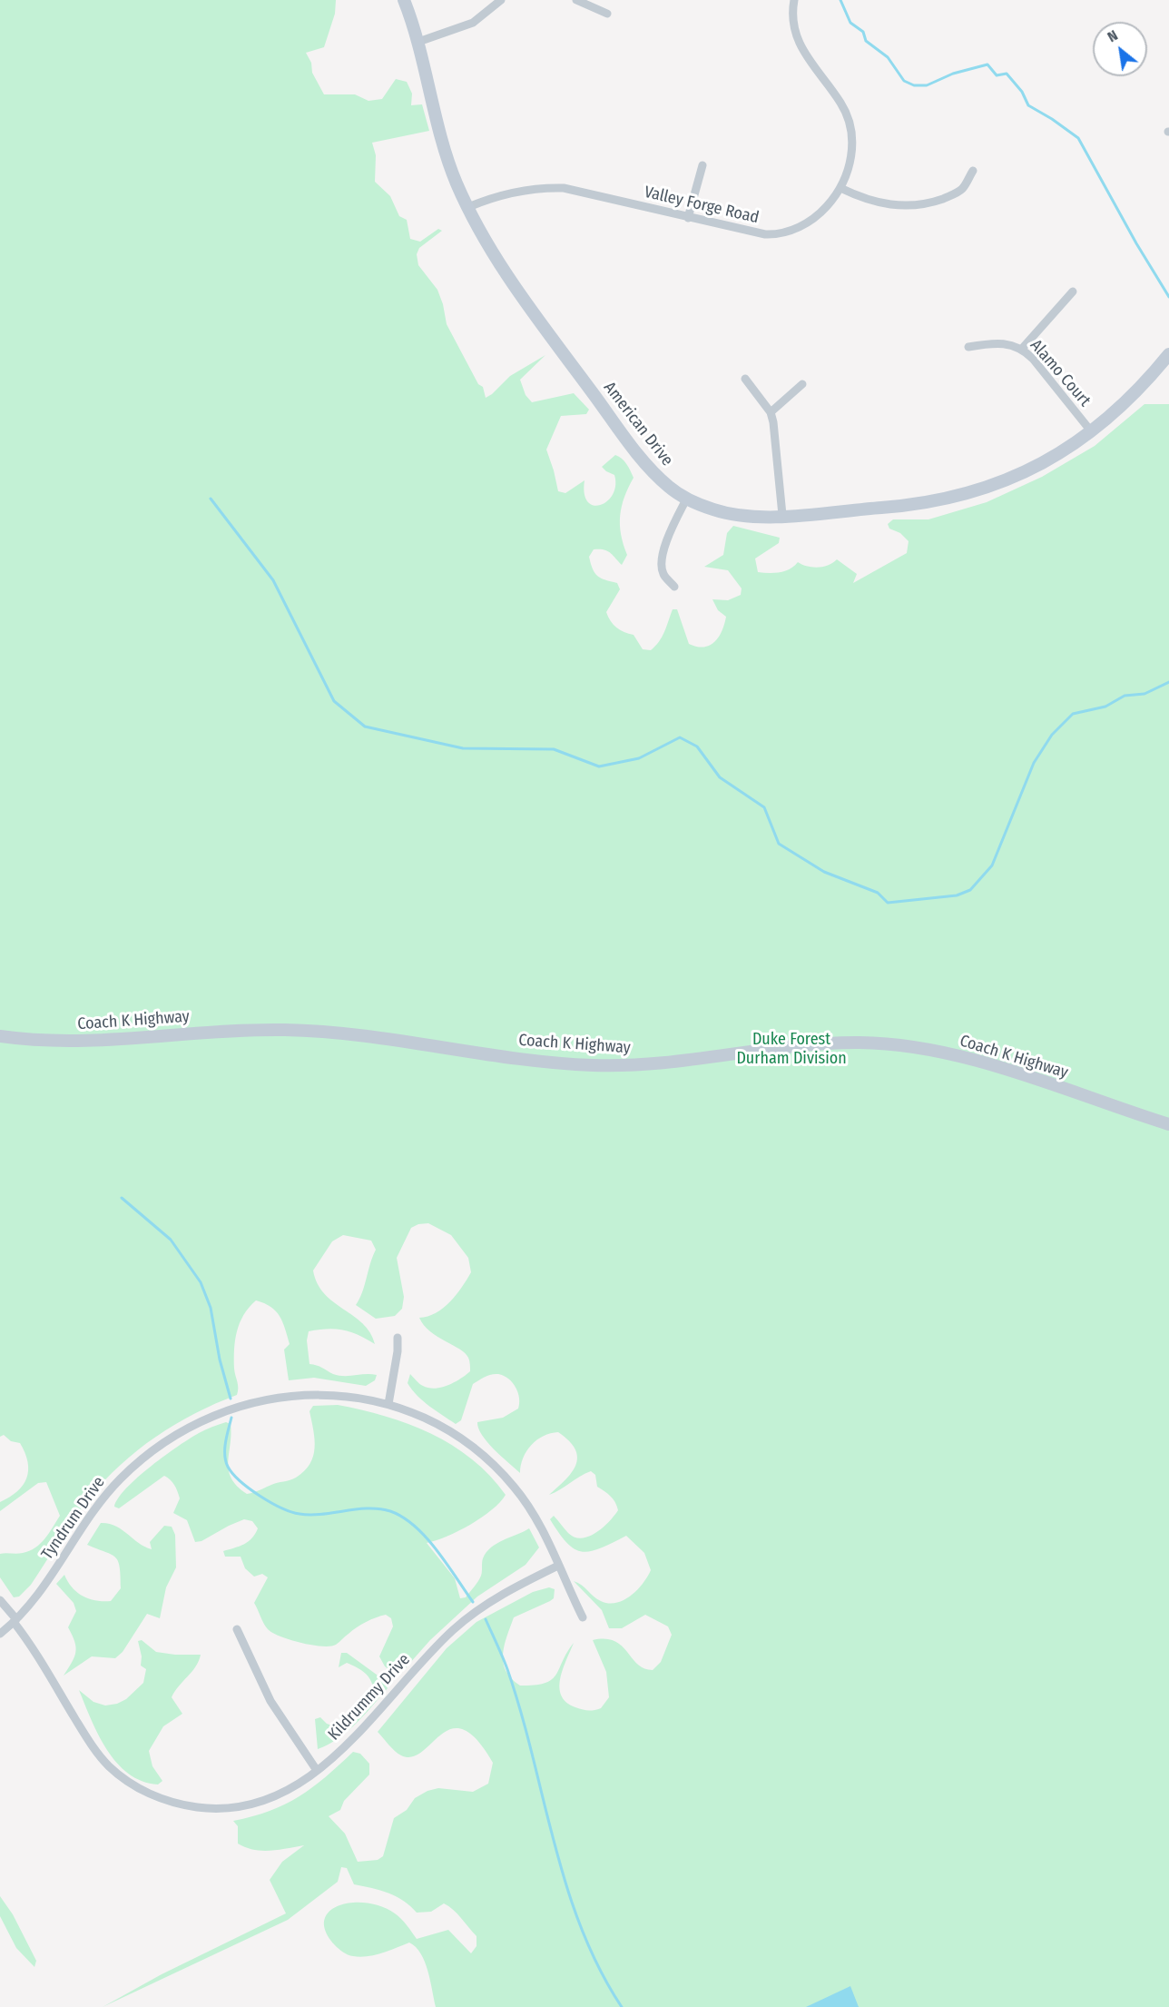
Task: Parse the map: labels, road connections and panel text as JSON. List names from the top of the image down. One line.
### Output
{"streets":{"street":["Valley Forge Road","Alamo Court","American Drive","Coach K Highway","Tyndrum Drive","Kildrummy Drive"]},"crossings":[["Valley Forge Road","American Drive"],["Alamo Court","American Drive"],["Tyndrum Drive","Kildrummy Drive"]],"parks":["Duke Forest Durham Division"],"north":"top left"}
